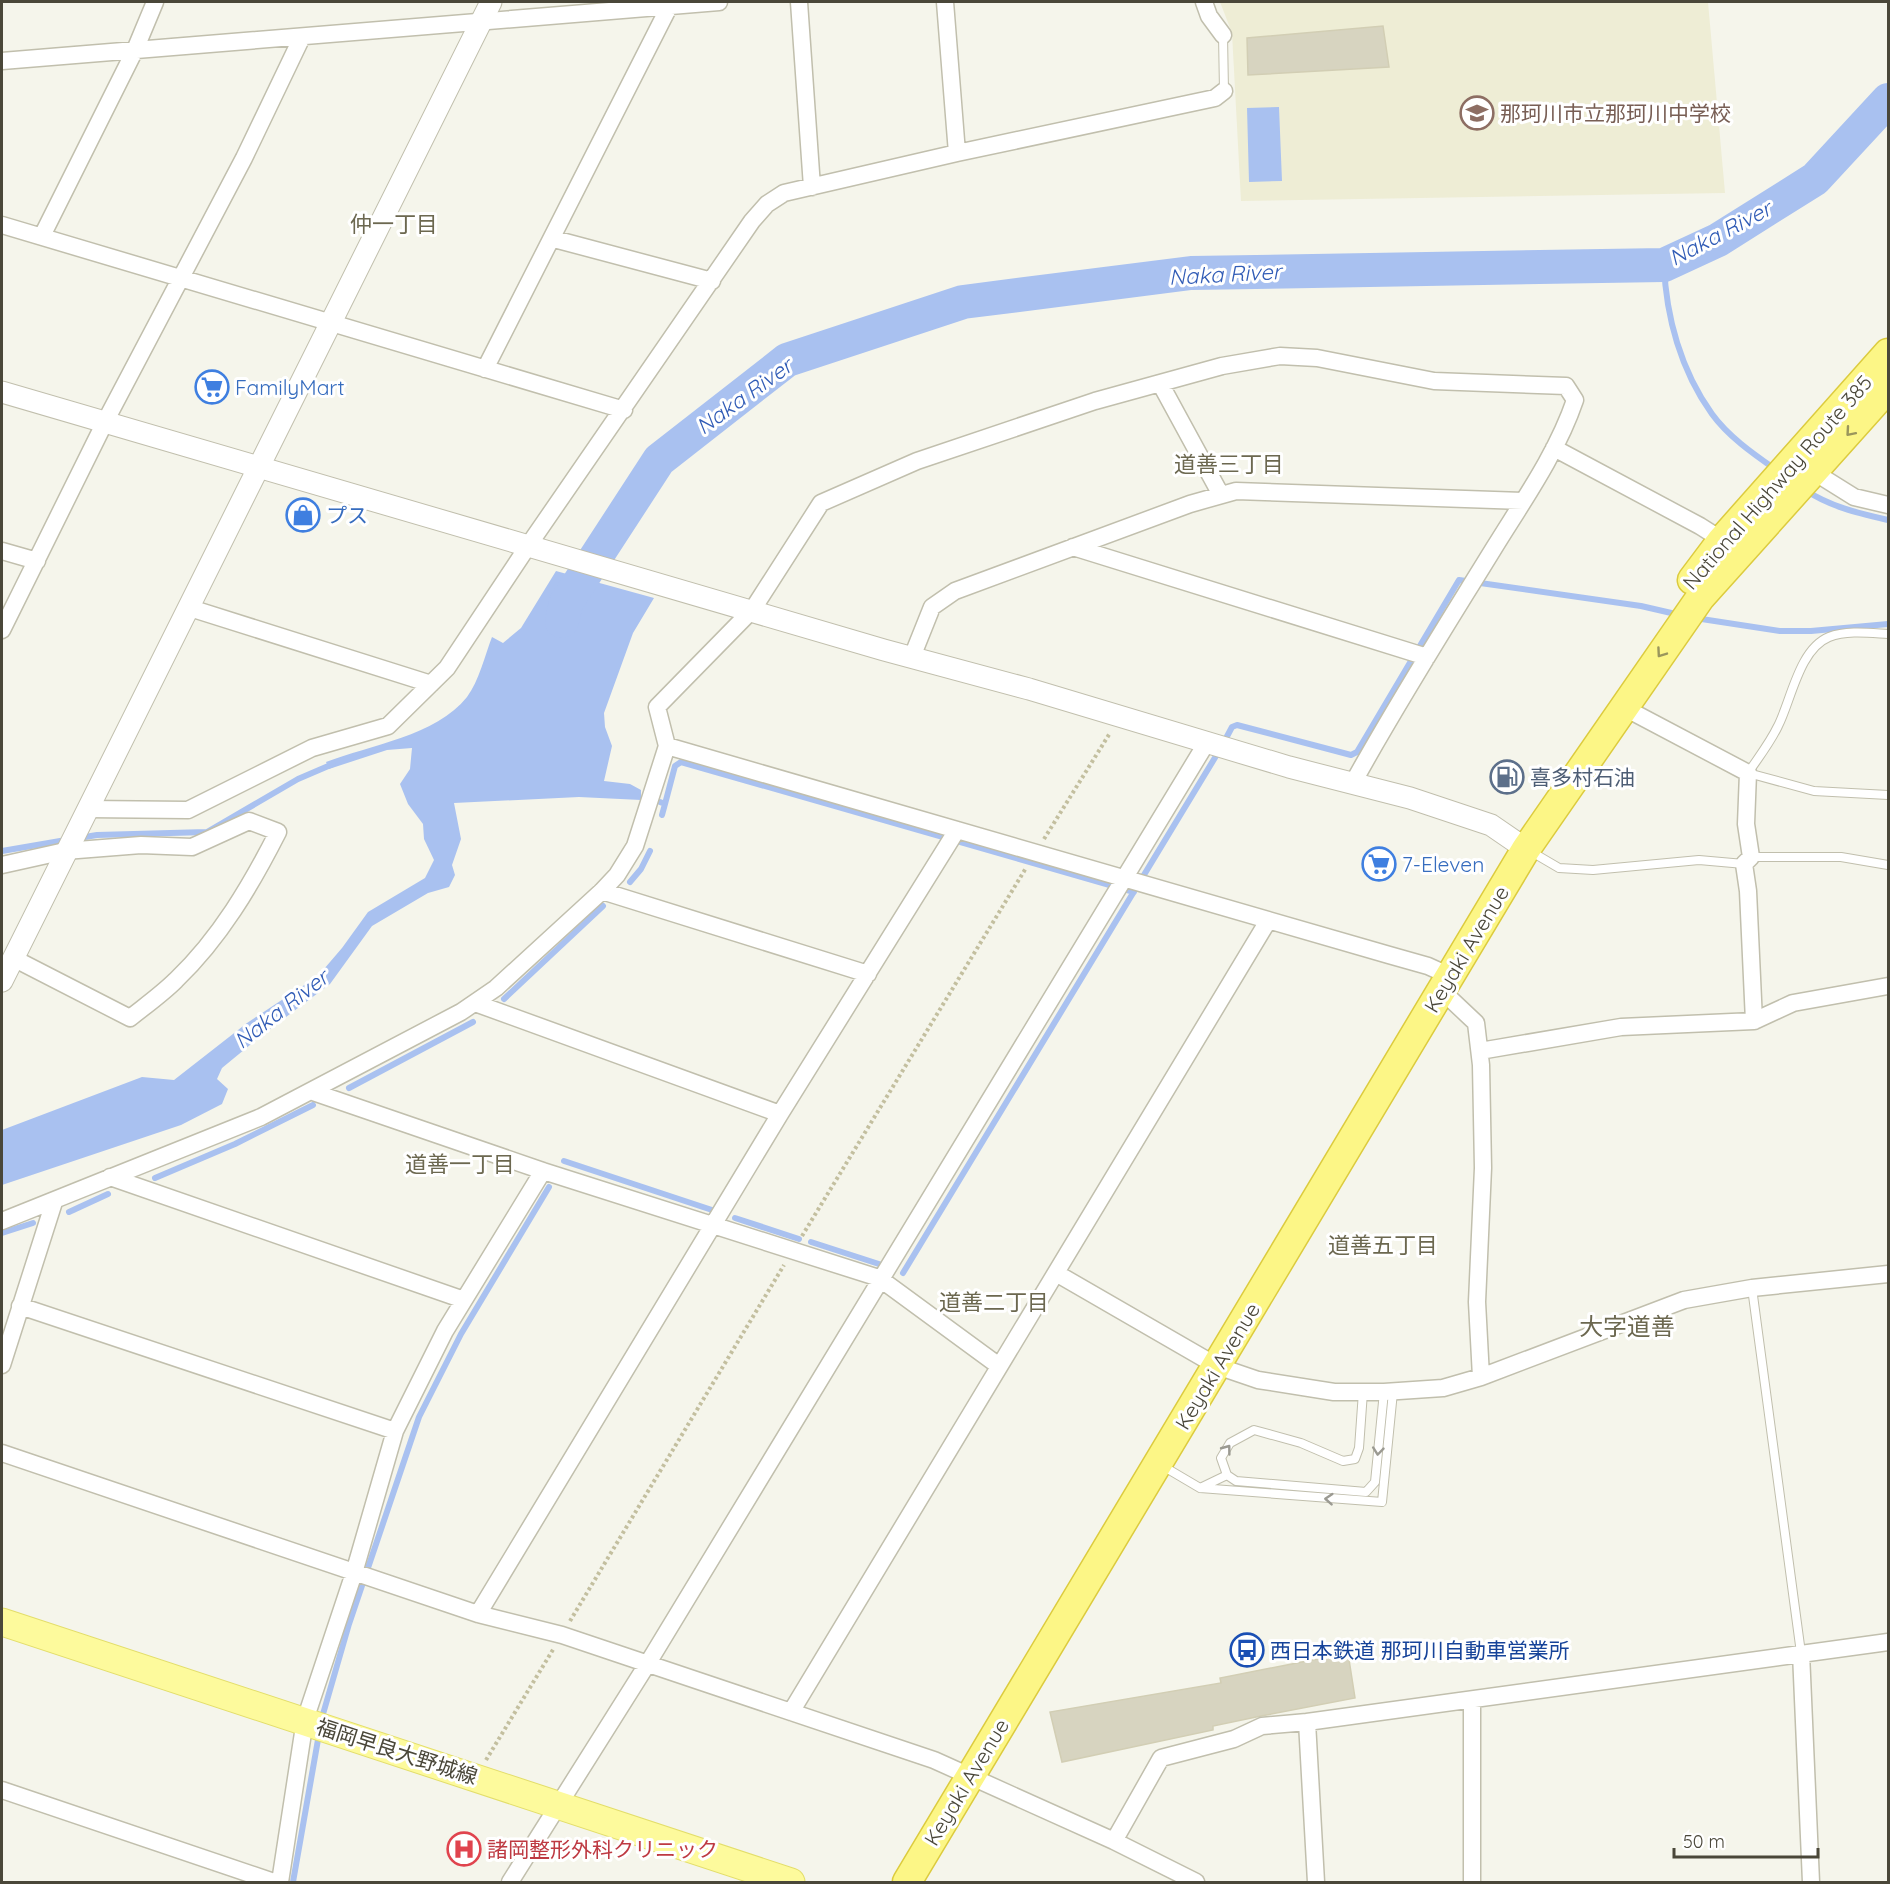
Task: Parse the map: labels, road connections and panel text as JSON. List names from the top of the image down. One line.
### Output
{"streets":{"highway":["National Highway Route 385","Keyaki Avenue"],"main road":["福岡早良大野城線"]},"crossings":[["National Highway Route 385","Keyaki Avenue"]],"districts":["仲一丁目","道善三丁目","道善一丁目","道善五丁目","道善二丁目","大字道善"],"water":["Naka River"],"places":{"school or university":["那珂川市立那珂川中学校"],"supermarket":["FamilyMart","7-Eleven"],"shop":["プス"],"fuel station":["喜多村石油"],"bus stop":["西日本鉄道 那珂川自動車営業所"],"hospital":["諸岡整形外科クリニック"]},"scale_bar":"50 m"}
